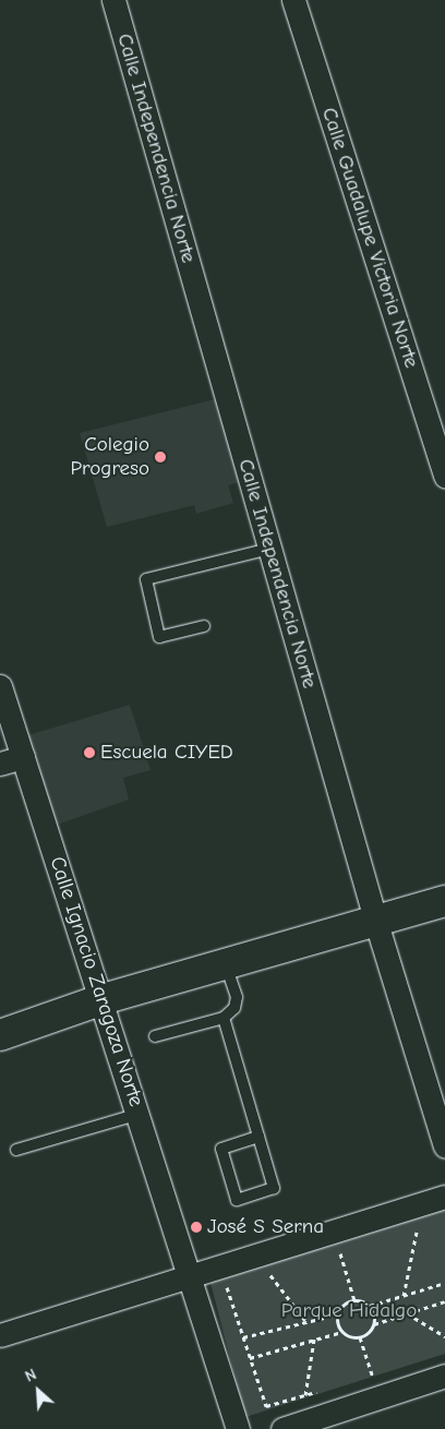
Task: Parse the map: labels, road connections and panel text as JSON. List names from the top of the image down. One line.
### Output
{"streets":{"street":["Calle Independencia Norte","Calle Guadalupe Victoria Norte","Calle Ignacio Zaragoza Norte"]},"parks":["Parque Hidalgo"],"places":["Colegio Progreso","Escuela CIYED","José S Serna"],"north":"top left"}
